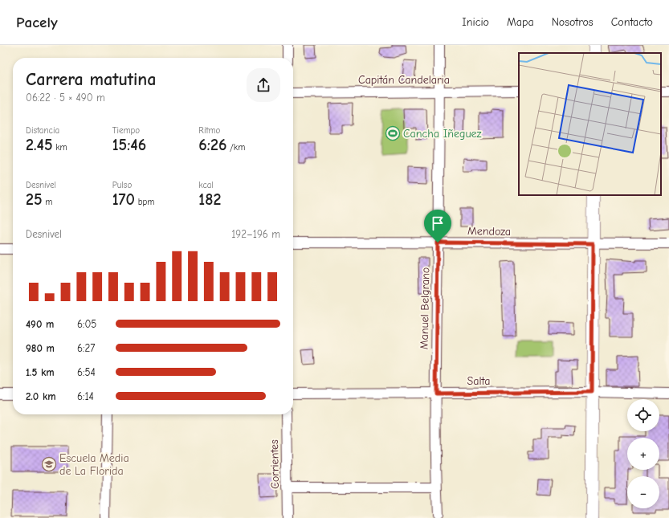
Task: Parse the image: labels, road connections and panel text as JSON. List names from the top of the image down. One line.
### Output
{"streets":{"street":["Capitán Candelaria","Mendoza","Manuel Belgrano","Salta","Corrientes"]},"crossings":[["Capitán Candelaria","Manuel Belgrano"],["Mendoza","Manuel Belgrano"],["Manuel Belgrano","Salta"]],"places":{"sports":["Cancha Iñeguez"],"school or university":["Escuela Media de La Florida"]},"page":{"header":"Pacely","nav":["Inicio","Mapa","Nosotros","Contacto"],"heading":["Carrera matutina","06:22 · 5 × 490 m"],"stats":[["Distancia","2.45 km"],["Tiempo","15:46"],["Ritmo","6:26 /km"],["Desnivel","25 m"],["Pulso","170 bpm"],["kcal","182"]],"chart":["Desnivel","192–196 m"],"list":[{"name":"490 m","note":"6:05"},{"name":"980 m","note":"6:27"},{"name":"1.5 km","note":"6:54"},{"name":"2.0 km","note":"6:14"}],"map_buttons":["+","−"]}}
